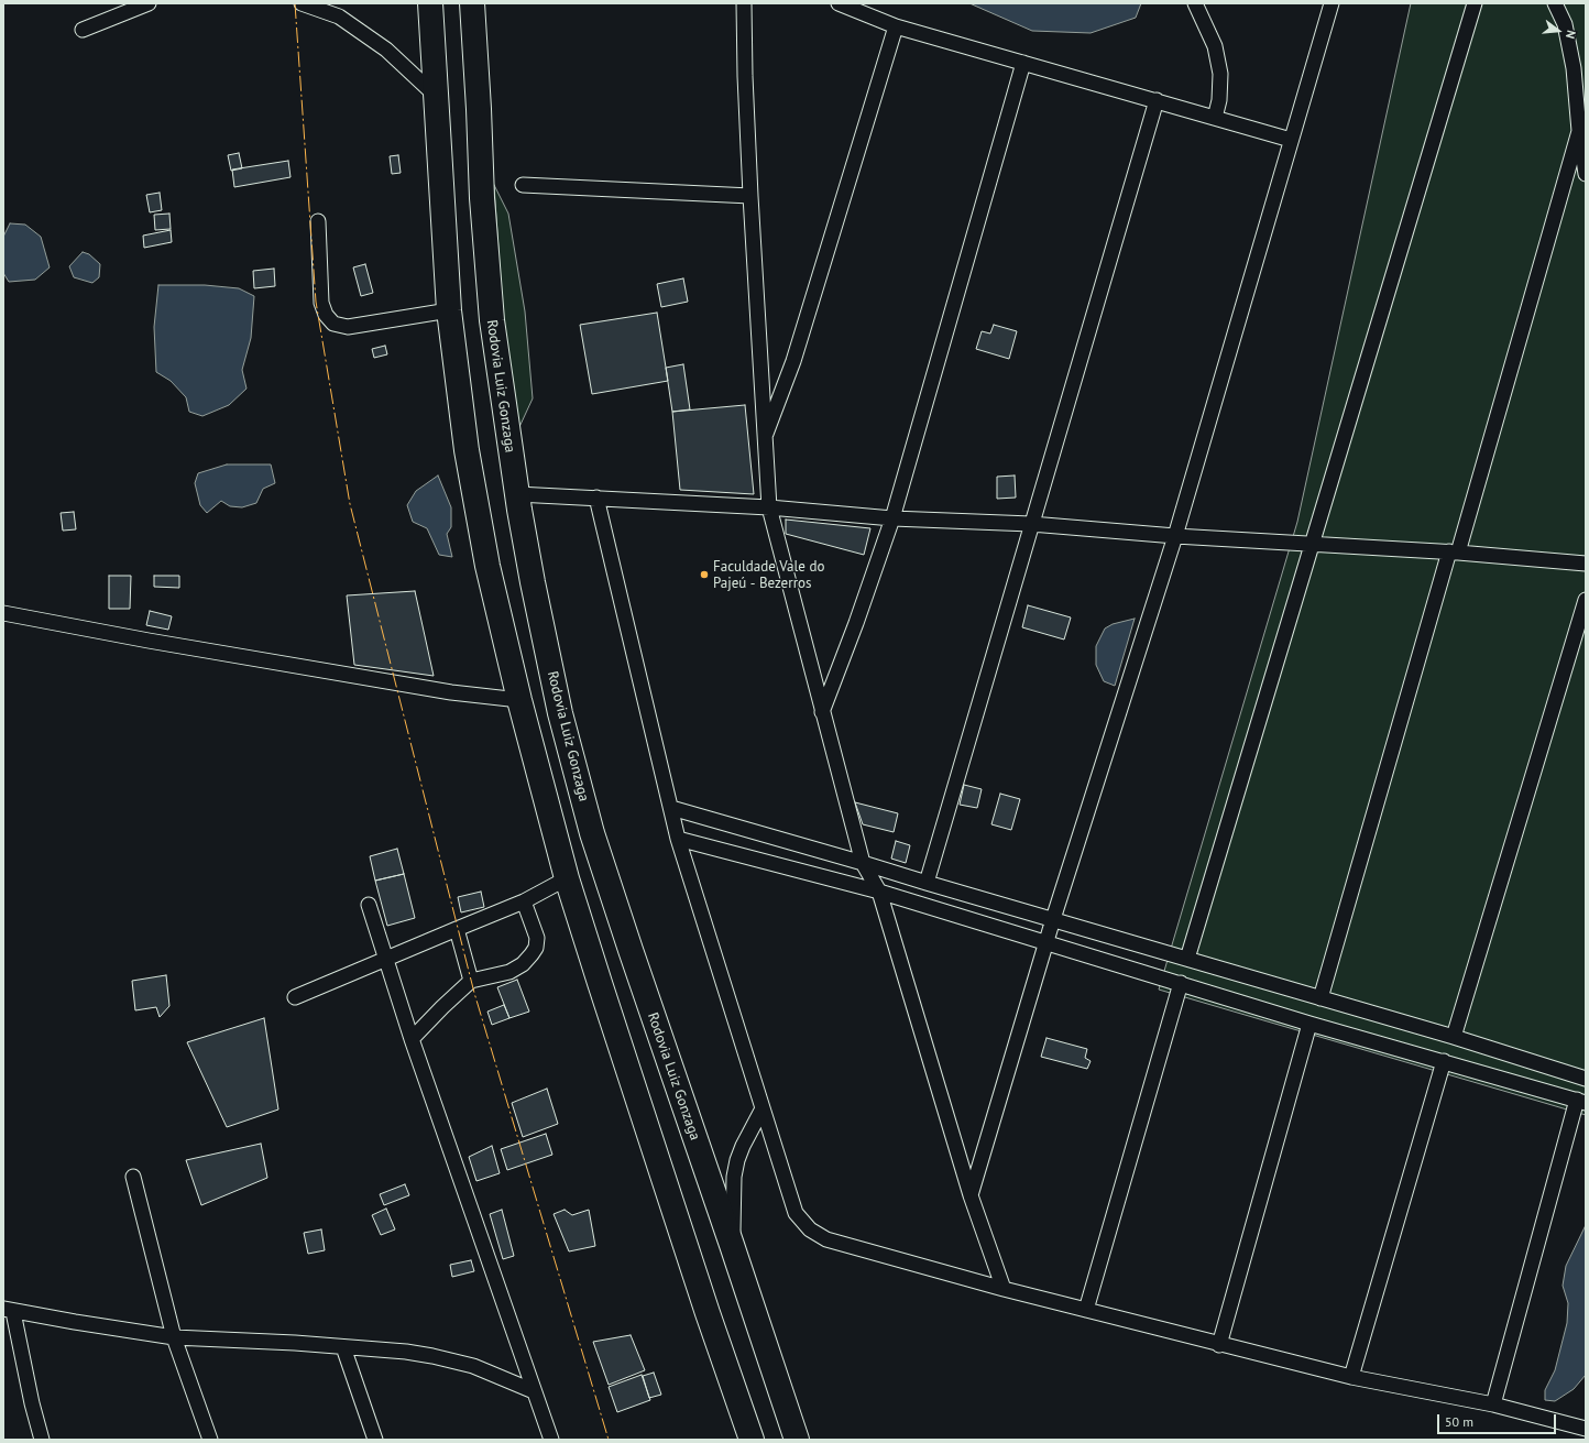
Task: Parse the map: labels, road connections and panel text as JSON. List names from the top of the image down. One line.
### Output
{"streets":{"highway":["Rodovia Luiz Gonzaga"]},"places":["Faculdade Vale do Pajeú - Bezerros"],"scale_bar":"50 m","north":"right"}
